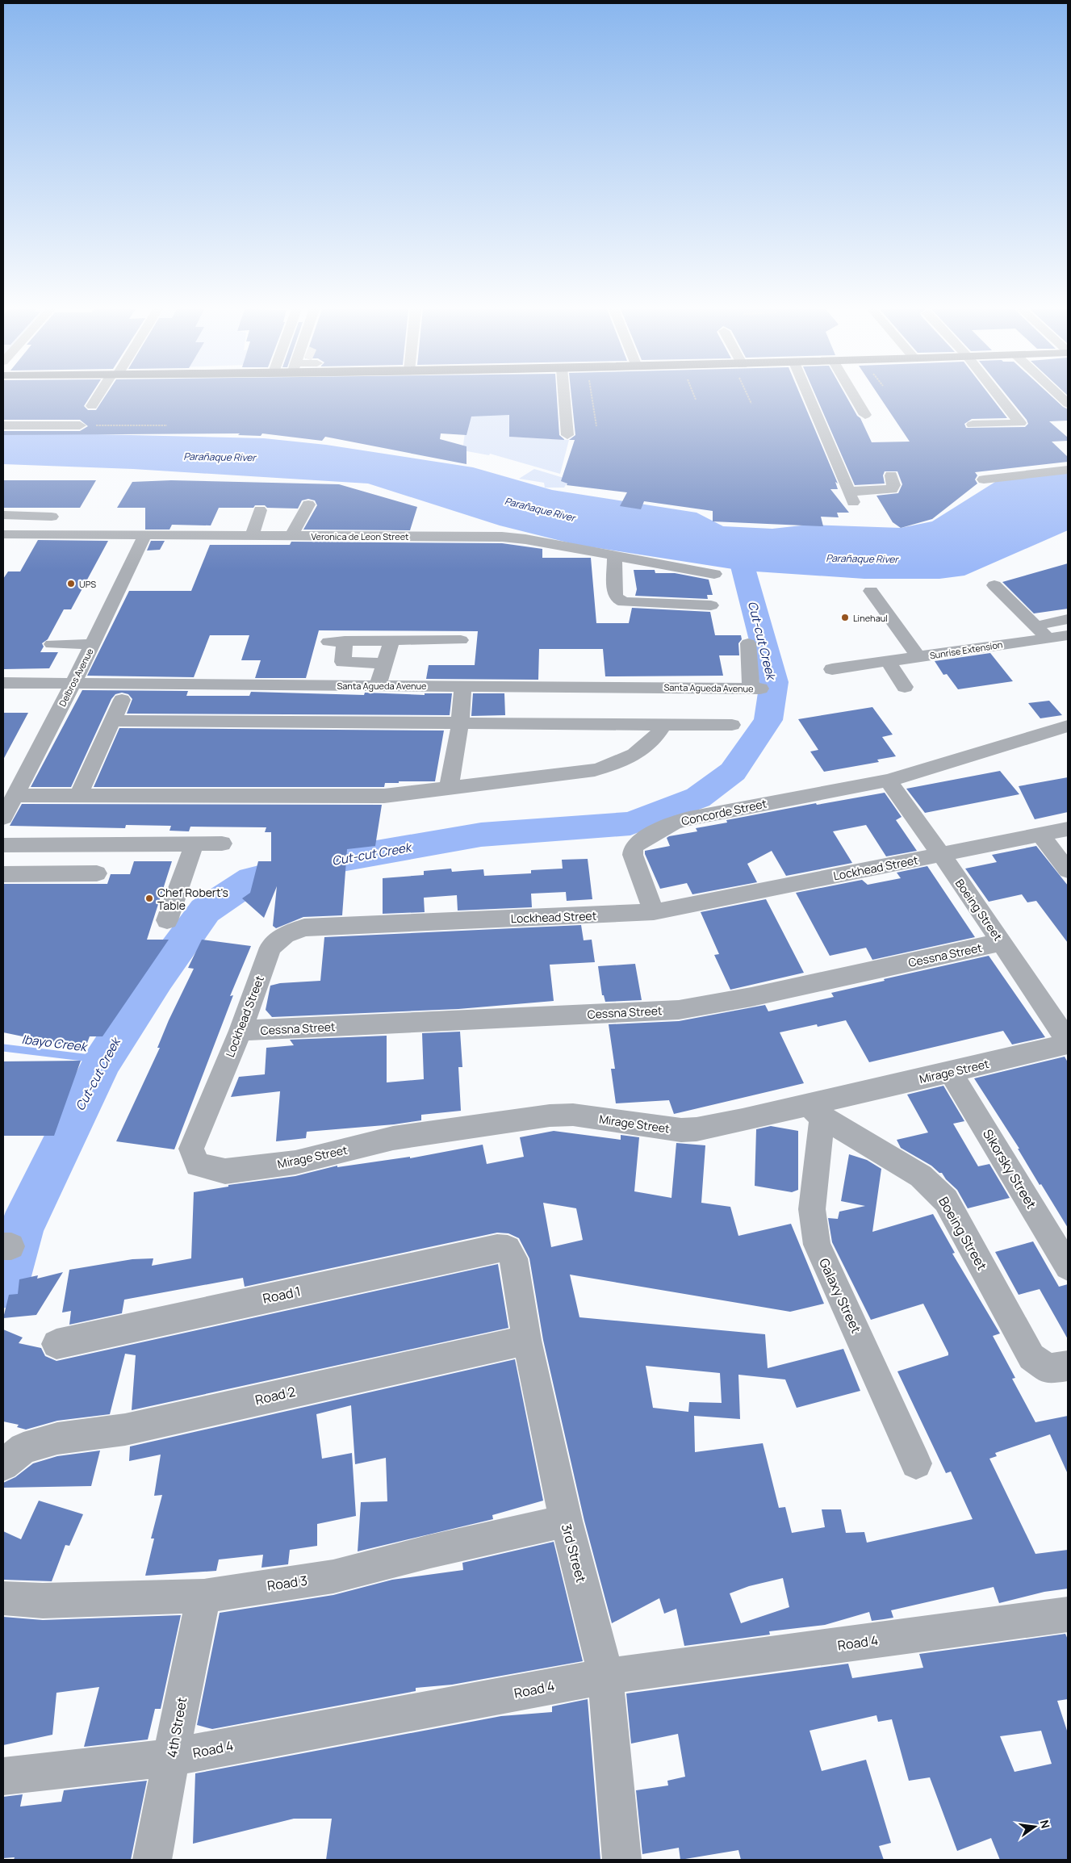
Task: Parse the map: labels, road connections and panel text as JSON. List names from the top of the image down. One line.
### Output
{"streets":{"street":["Veronica de Leon Street","Sunrise Extension","Delbros Avenue","Santa Agueda Avenue","Concorde Street","Lockhead Street","Boeing Street","Cessna Street","Mirage Street","Sikorsky Street","Road 1","Galaxy Street","Road 2","3rd Street","Road 3","Road 4","4th Street"]},"crossings":[["Veronica de Leon Street","Delbros Avenue"],["Delbros Avenue","Santa Agueda Avenue"],["Concorde Street","Lockhead Street"],["Concorde Street","Boeing Street"],["Lockhead Street","Boeing Street"],["Lockhead Street","Cessna Street"],["Lockhead Street","Mirage Street"],["Boeing Street","Cessna Street"],["Boeing Street","Mirage Street"],["Boeing Street","Galaxy Street"],["Mirage Street","Sikorsky Street"],["Mirage Street","Galaxy Street"],["Road 1","3rd Street"],["Road 2","3rd Street"],["3rd Street","Road 3"],["3rd Street","Road 4"],["Road 3","4th Street"],["Road 4","4th Street"]],"water":["Parañaque River","Cut-cut Creek","Ibayo Creek"],"places":["UPS","Linehaul","Chef Robert's Table"],"north":"right"}
